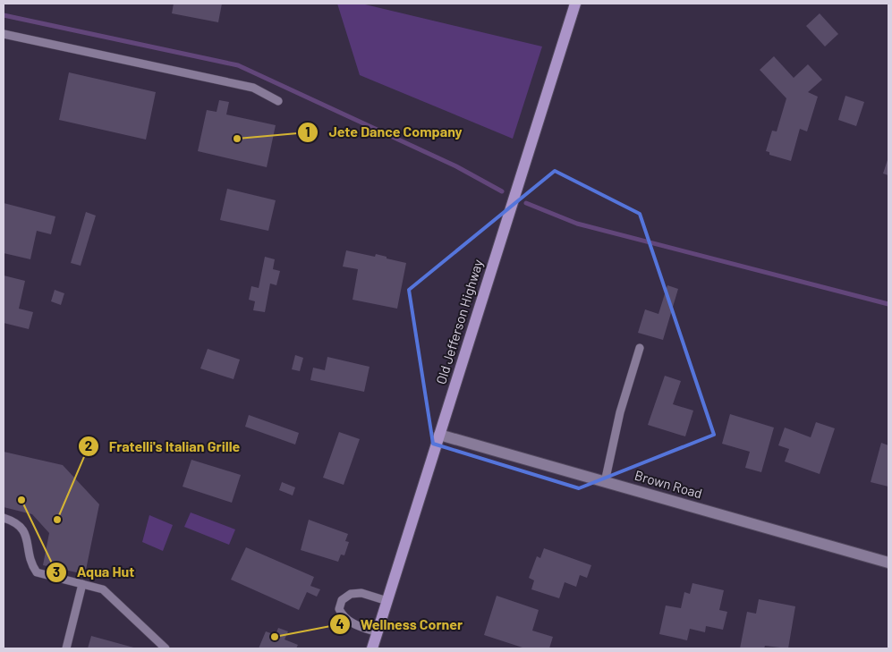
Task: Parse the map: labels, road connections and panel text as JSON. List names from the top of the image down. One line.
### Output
{"streets":{"main road":["Old Jefferson Highway"],"street":["Brown Road"]},"crossings":[["Old Jefferson Highway","Brown Road"]],"places":["Jete Dance Company","Aqua Hut","Fratelli's Italian Grille","Wellness Corner"]}
